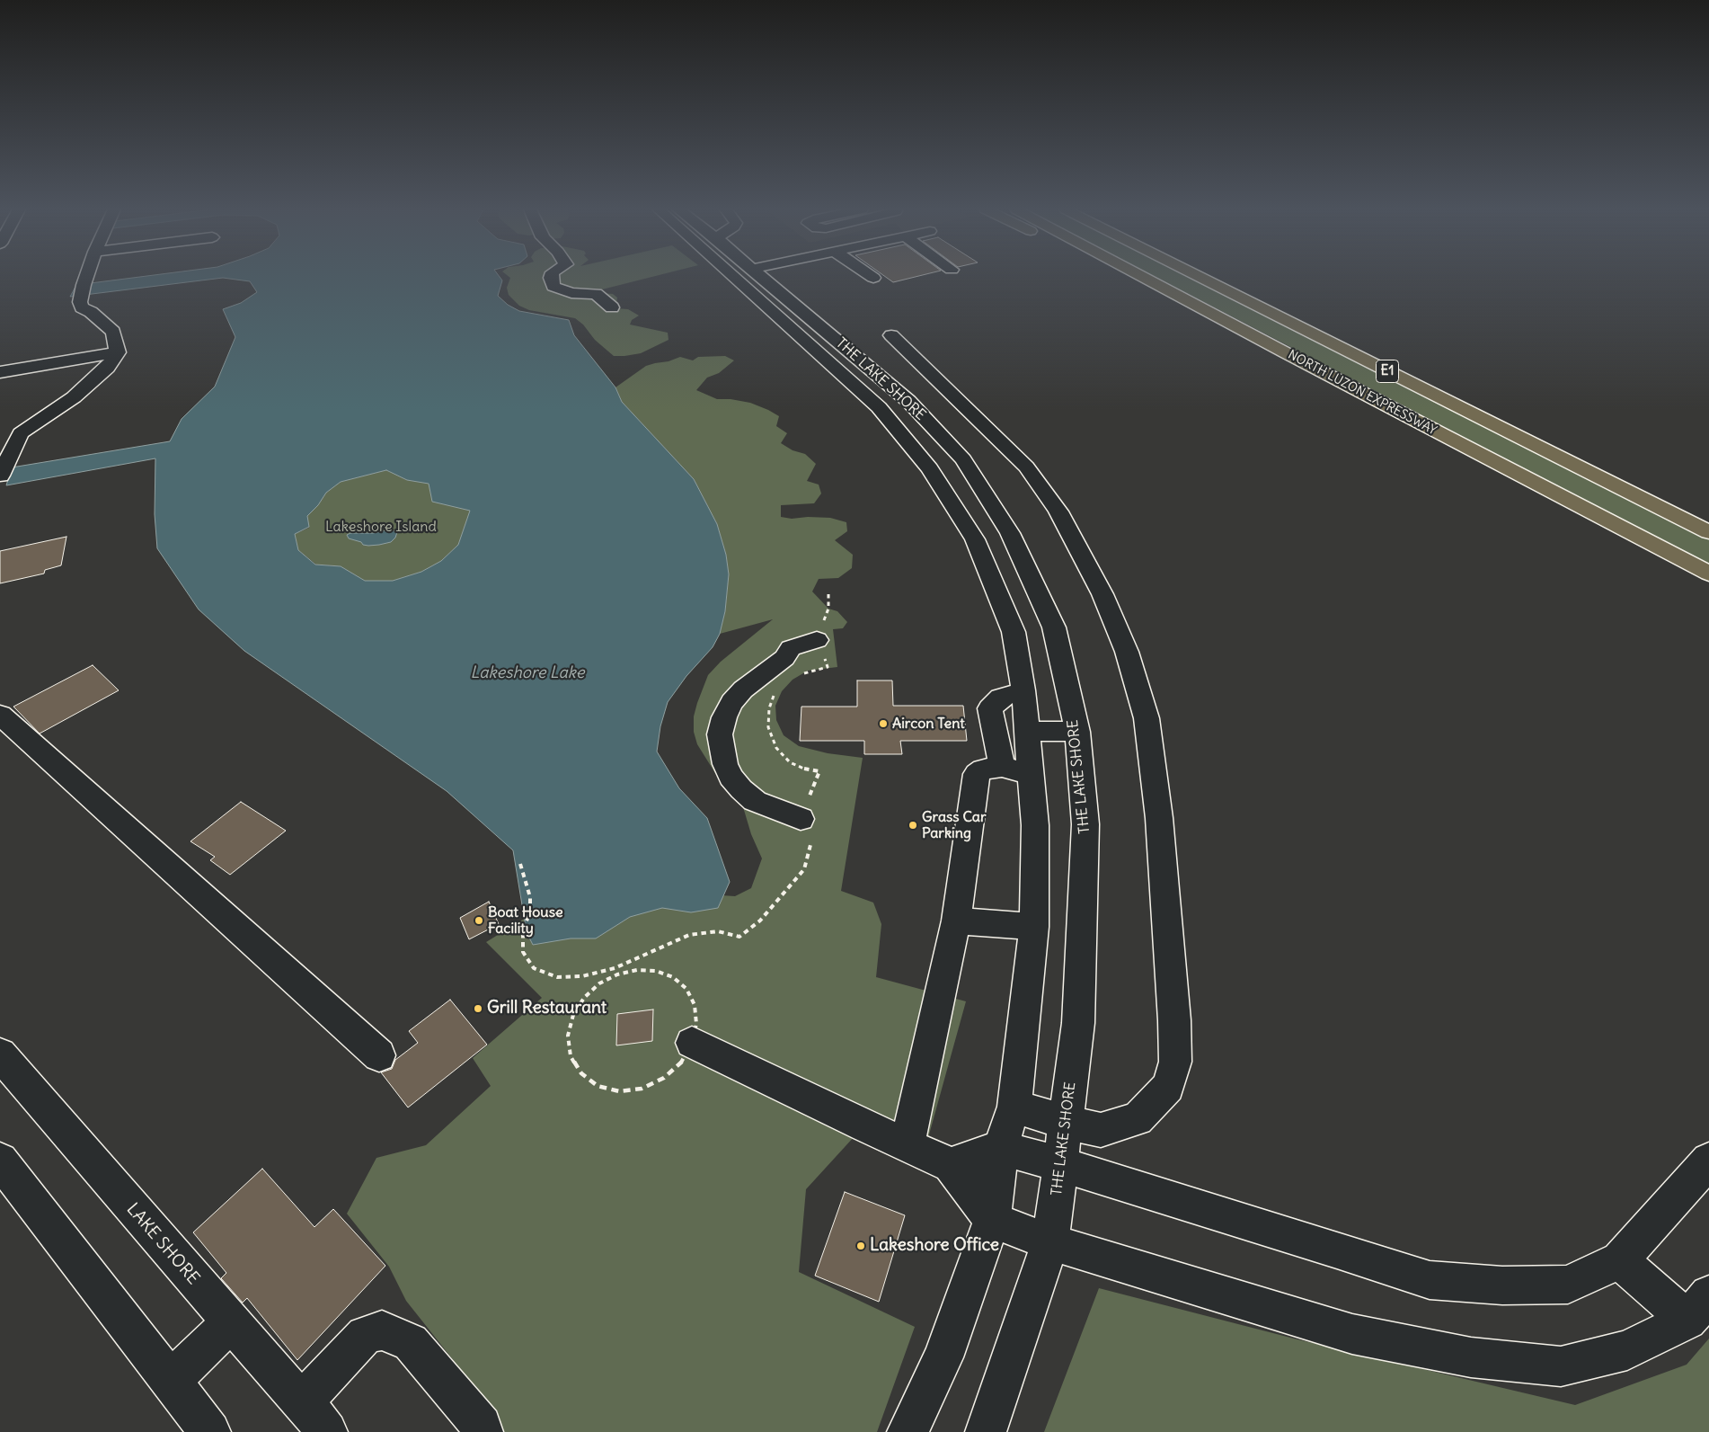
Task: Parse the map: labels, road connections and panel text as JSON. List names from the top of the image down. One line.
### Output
{"streets":{"highway":["E1","NORTH LUZON EXPRESSWAY"],"street":["THE LAKE SHORE","LAKE SHORE"]},"water":["Lakeshore Lake"],"parks":["Lakeshore Island"],"places":["Aircon Tent","Grass Car Parking","Boat House Facility","Grill Restaurant","Lakeshore Office"]}
